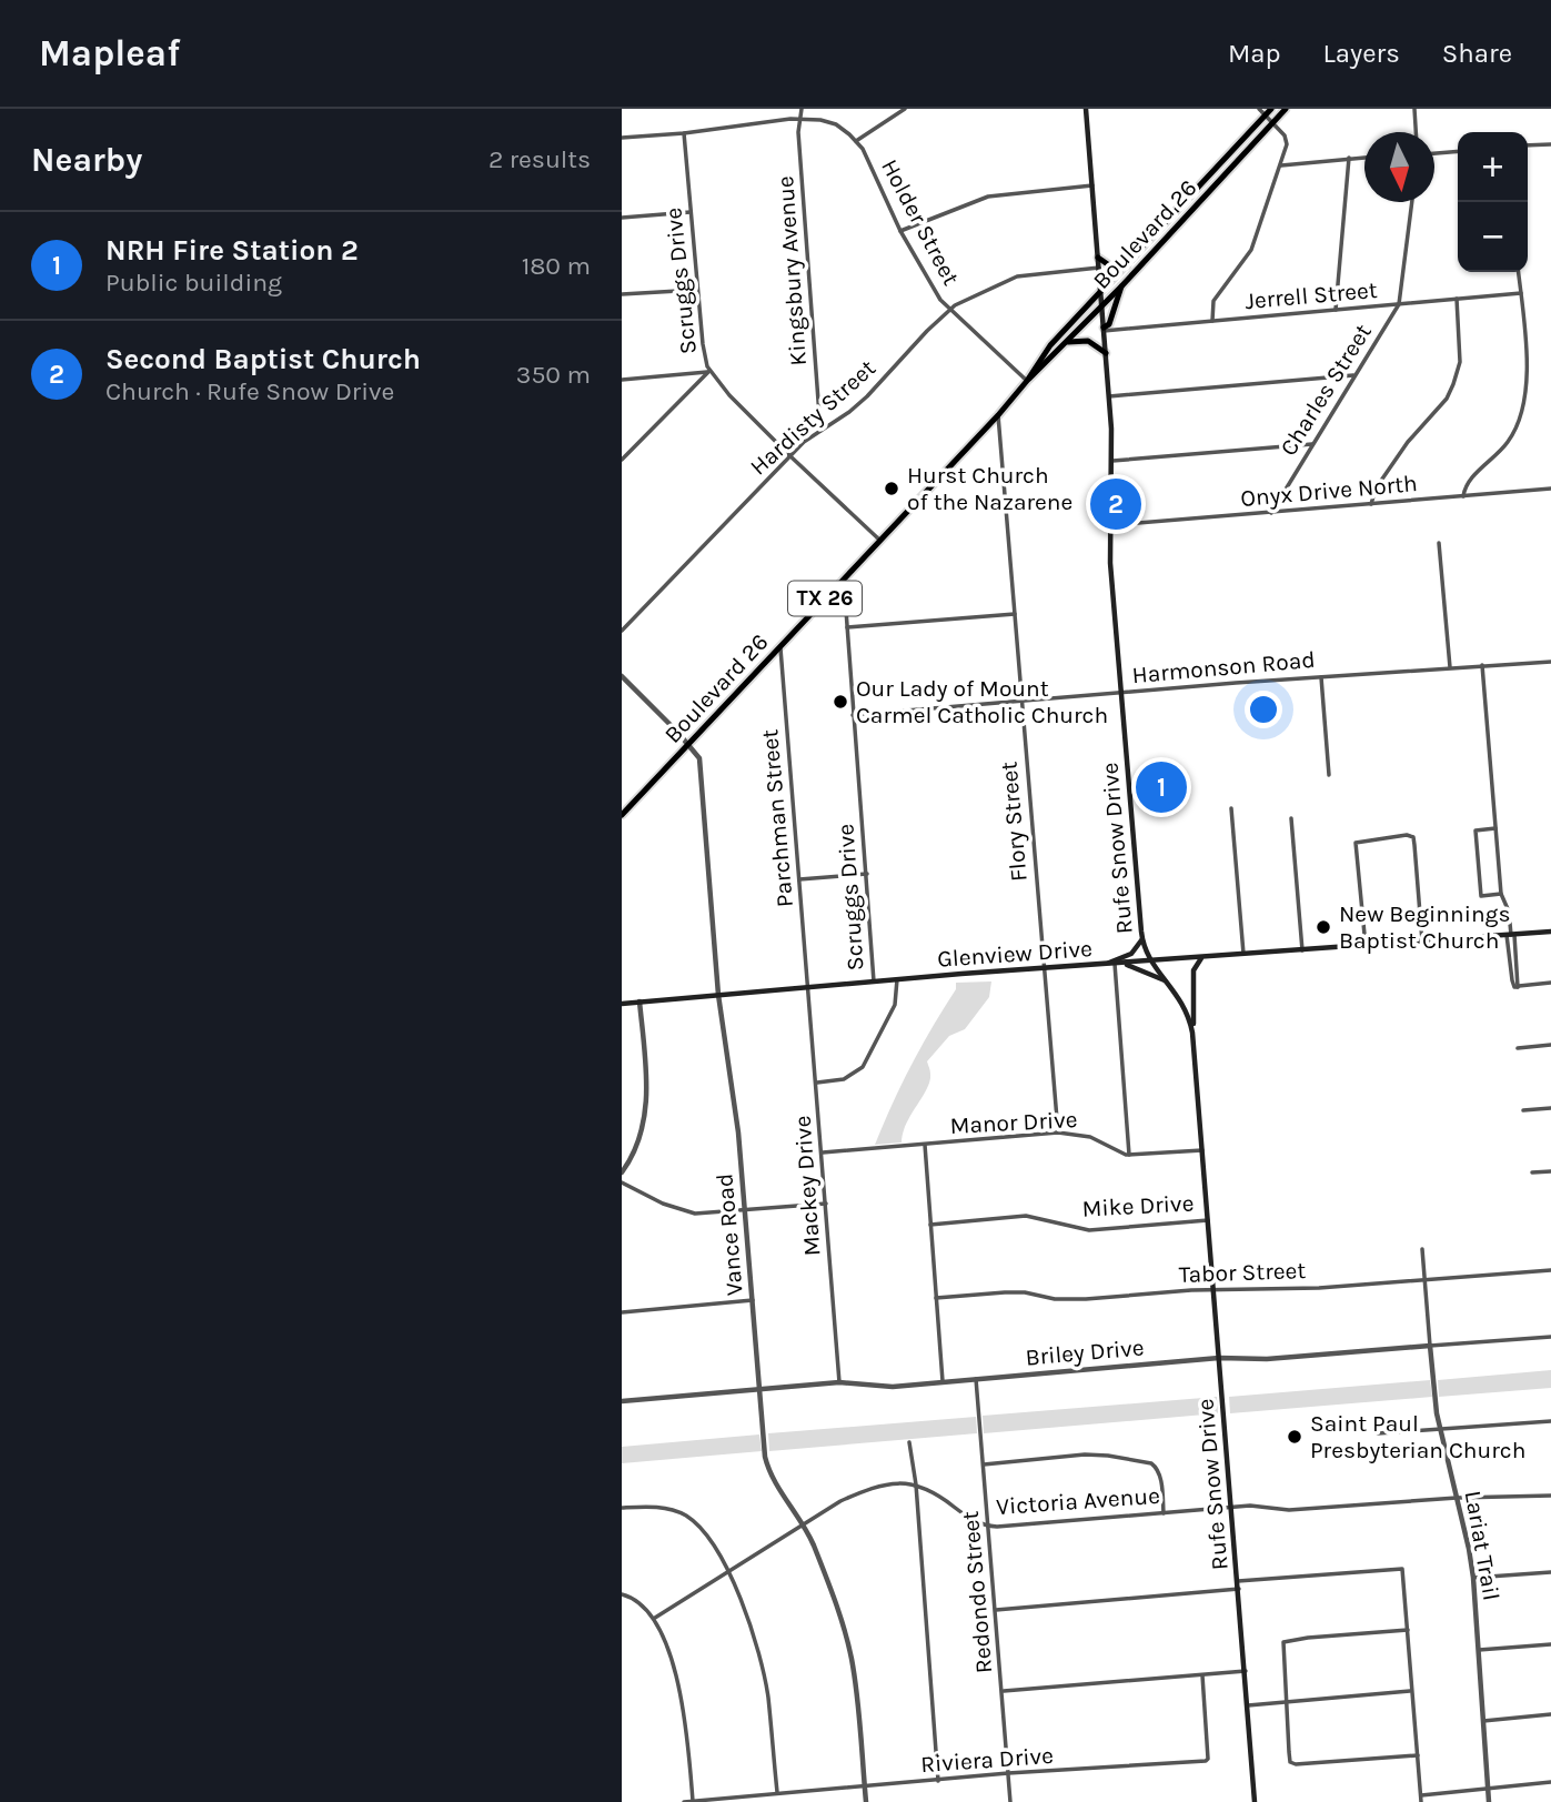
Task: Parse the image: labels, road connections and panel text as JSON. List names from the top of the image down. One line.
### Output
{"streets":{"main road":["Boulevard 26","TX 26","Rufe Snow Drive","Glenview Drive"],"street":["Holder Street","Kingsbury Avenue","Scruggs Drive","Jerrell Street","Charles Street","Hardisty Street","Onyx Drive North","Harmonson Road","Parchman Street","Flory Street","Manor Drive","Mackey Drive","Mike Drive","Vance Road","Tabor Street","Briley Drive","Victoria Avenue","Lariat Trail","Redondo Street","Riviera Drive"]},"crossings":[["Holder Street","Boulevard 26"],["Holder Street","Hardisty Street"],["Boulevard 26","Scruggs Drive"],["Boulevard 26","Parchman Street"],["Boulevard 26","Flory Street"],["Boulevard 26","Rufe Snow Drive"],["Boulevard 26","Vance Road"],["Kingsbury Avenue","Hardisty Street"],["Scruggs Drive","Hardisty Street"],["Scruggs Drive","Harmonson Road"],["Scruggs Drive","Glenview Drive"],["Jerrell Street","Charles Street"],["Jerrell Street","Rufe Snow Drive"],["Charles Street","Onyx Drive North"],["Hardisty Street","Rufe Snow Drive"],["Onyx Drive North","Rufe Snow Drive"],["Harmonson Road","Flory Street"],["Harmonson Road","Rufe Snow Drive"],["Parchman Street","Glenview Drive"],["Parchman Street","Mackey Drive"],["Flory Street","Glenview Drive"],["Flory Street","Manor Drive"],["Rufe Snow Drive","Glenview Drive"],["Rufe Snow Drive","Manor Drive"],["Rufe Snow Drive","Mike Drive"],["Rufe Snow Drive","Tabor Street"],["Rufe Snow Drive","Briley Drive"],["Rufe Snow Drive","Victoria Avenue"],["Glenview Drive","Mackey Drive"],["Glenview Drive","Vance Road"],["Manor Drive","Mackey Drive"],["Mackey Drive","Briley Drive"],["Vance Road","Briley Drive"],["Vance Road","Riviera Drive"],["Tabor Street","Lariat Trail"],["Briley Drive","Lariat Trail"],["Briley Drive","Redondo Street"],["Victoria Avenue","Lariat Trail"],["Victoria Avenue","Redondo Street"],["Redondo Street","Riviera Drive"]],"places":["Hurst Church of the Nazarene","Our Lady of Mount Carmel Catholic Church","New Beginnings Baptist Church","Saint Paul Presbyterian Church"],"north":"bottom","page":{"header":"Mapleaf","nav":["Map","Layers","Share"],"heading":["Nearby","2 results"],"map_buttons":["+","−"],"list":[{"mark":"1","name":"NRH Fire Station 2","note":"Public building","value":"180 m"},{"mark":"2","name":"Second Baptist Church","note":"Church · Rufe Snow Drive","value":"350 m"}],"pins":["2","1"]}}
